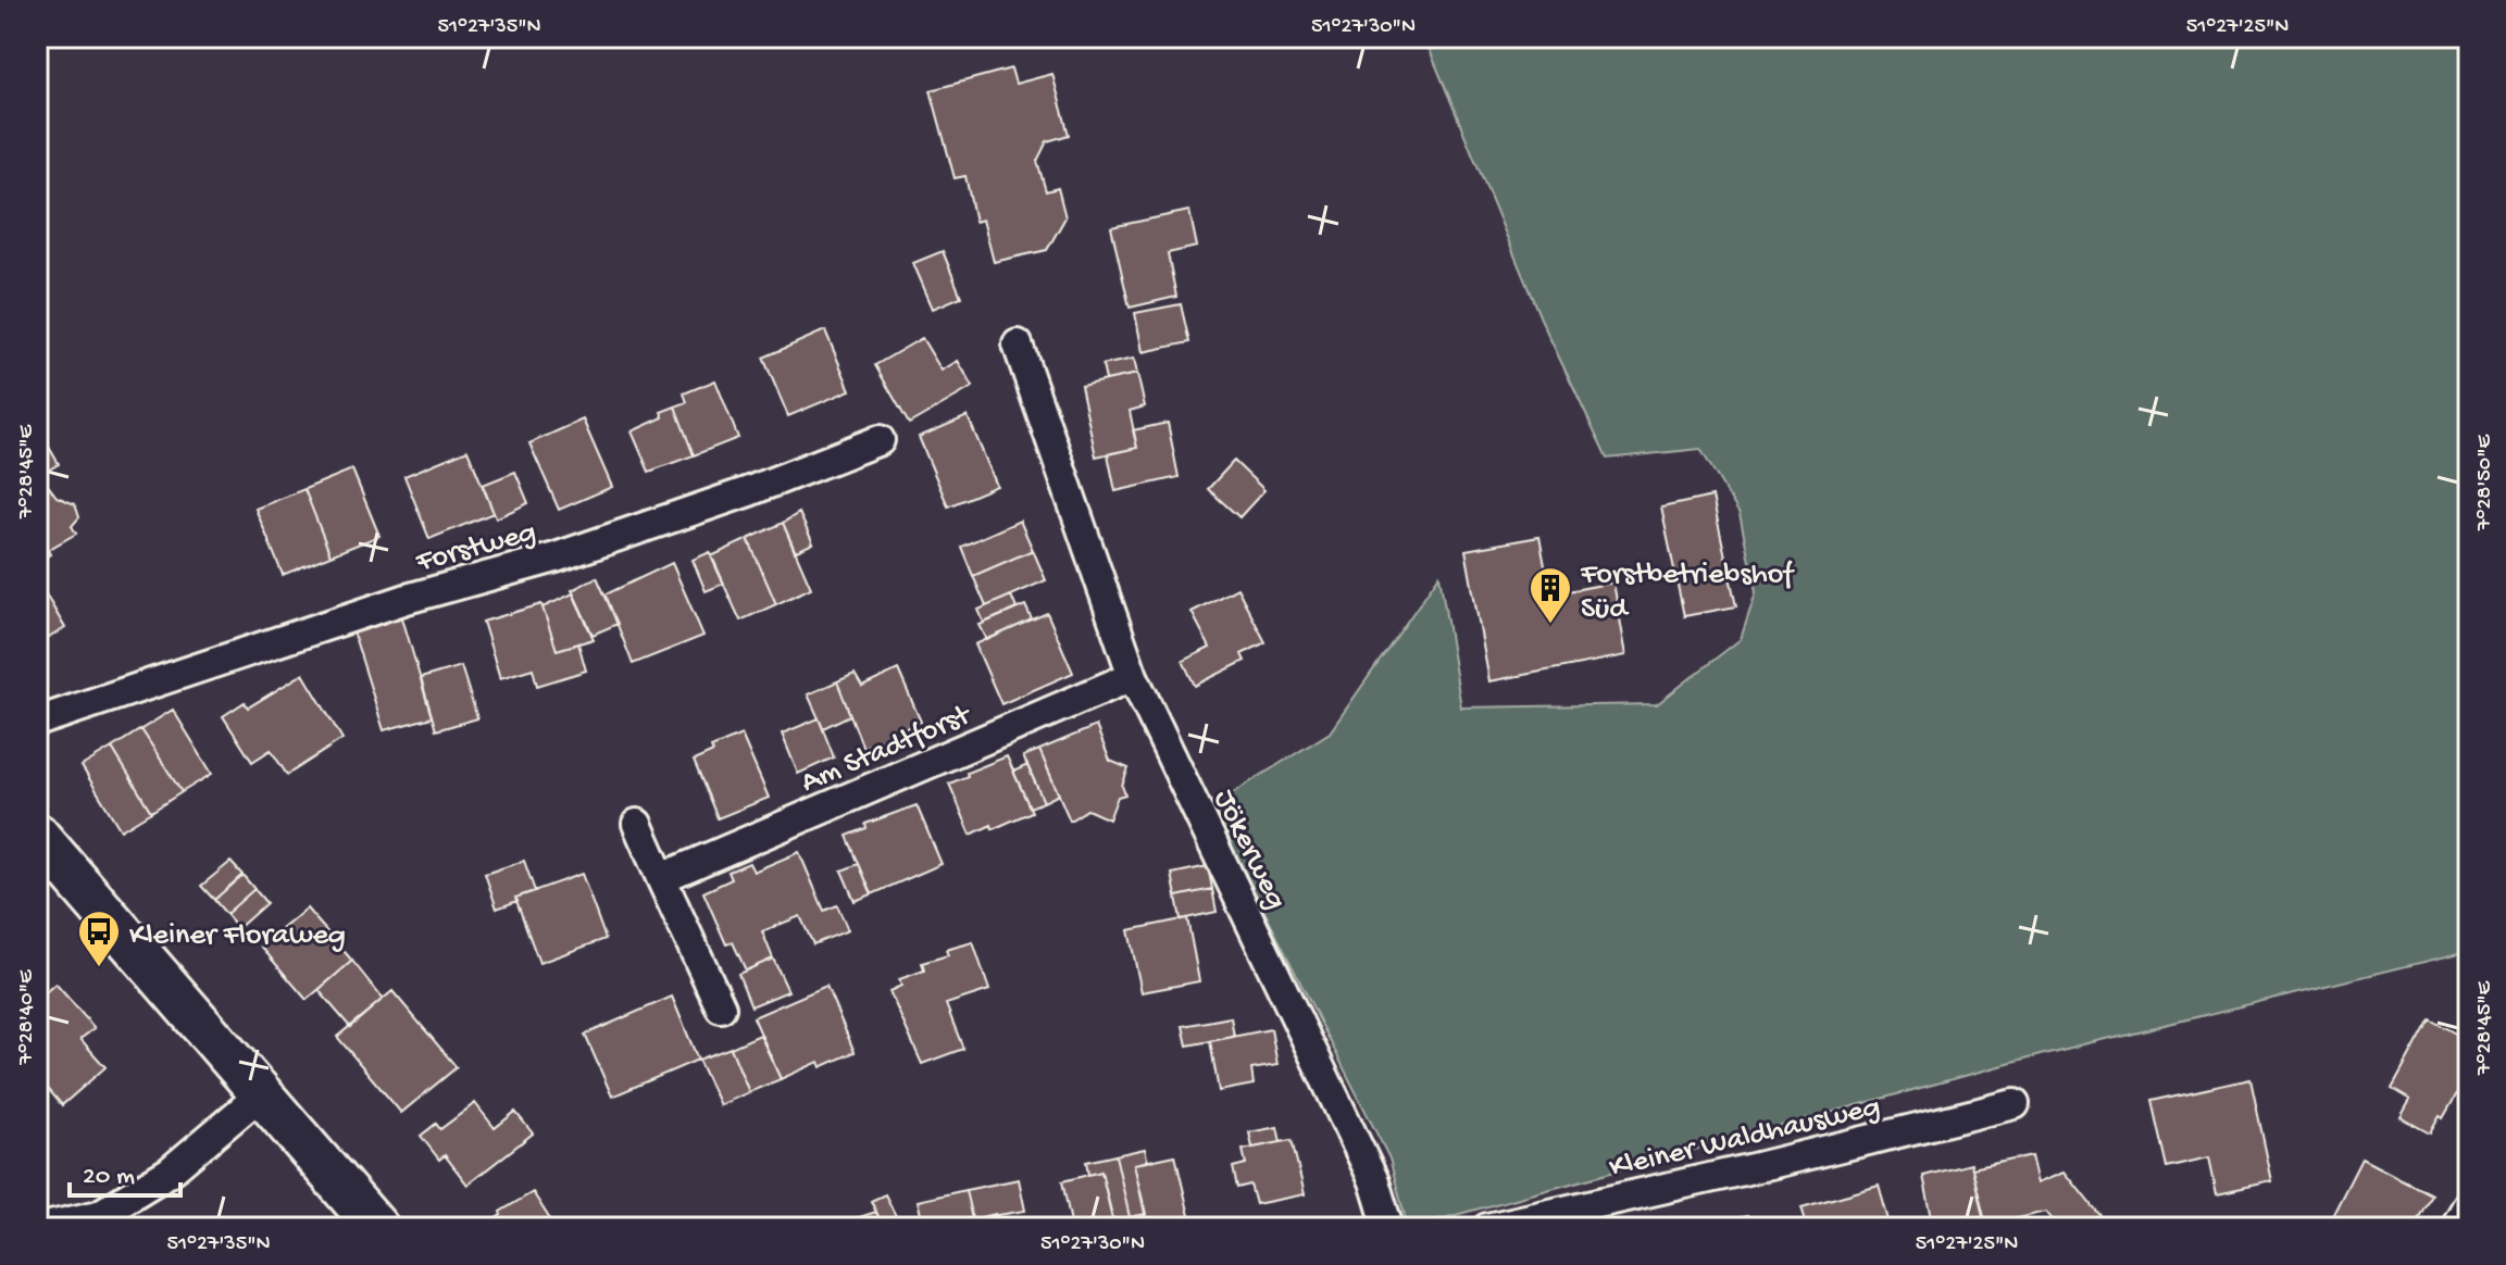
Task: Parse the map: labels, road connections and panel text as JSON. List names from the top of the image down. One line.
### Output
{"streets":{"street":["Forstweg","Am Stadtforst","Jökerweg","Kleiner Waldhausweg"]},"crossings":[["Am Stadtforst","Jökerweg"]],"places":{"building":["Forstbetriebshof Süd"],"bus stop":["Kleiner Floraweg"]},"scale_bar":"20 m","coordinates":["51°27'35\"N","51°27'30\"N","51°27'25\"N","7°28'45\"E","7°28'50\"E","7°28'40\"E"]}
